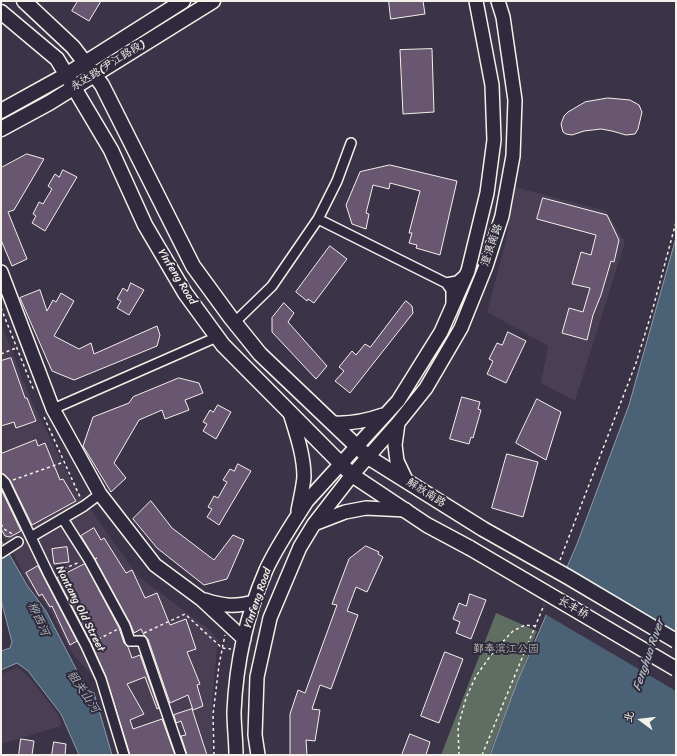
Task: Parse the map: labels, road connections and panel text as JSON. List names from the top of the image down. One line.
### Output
{"streets":{"main road":["永达路(尹江路段)","澄浪南路","Yinfeng Road","解放南路","长丰桥"],"street":["Nantang Old Street"]},"crossings":[["永达路(尹江路段)","Yinfeng Road"],["澄浪南路","Yinfeng Road"],["澄浪南路","解放南路"],["Yinfeng Road","解放南路"],["Yinfeng Road","长丰桥"]],"water":["柳西河","Fenghua Rıver","祖关山河"],"parks":["鄞奉滨江公园"],"north":"left"}
